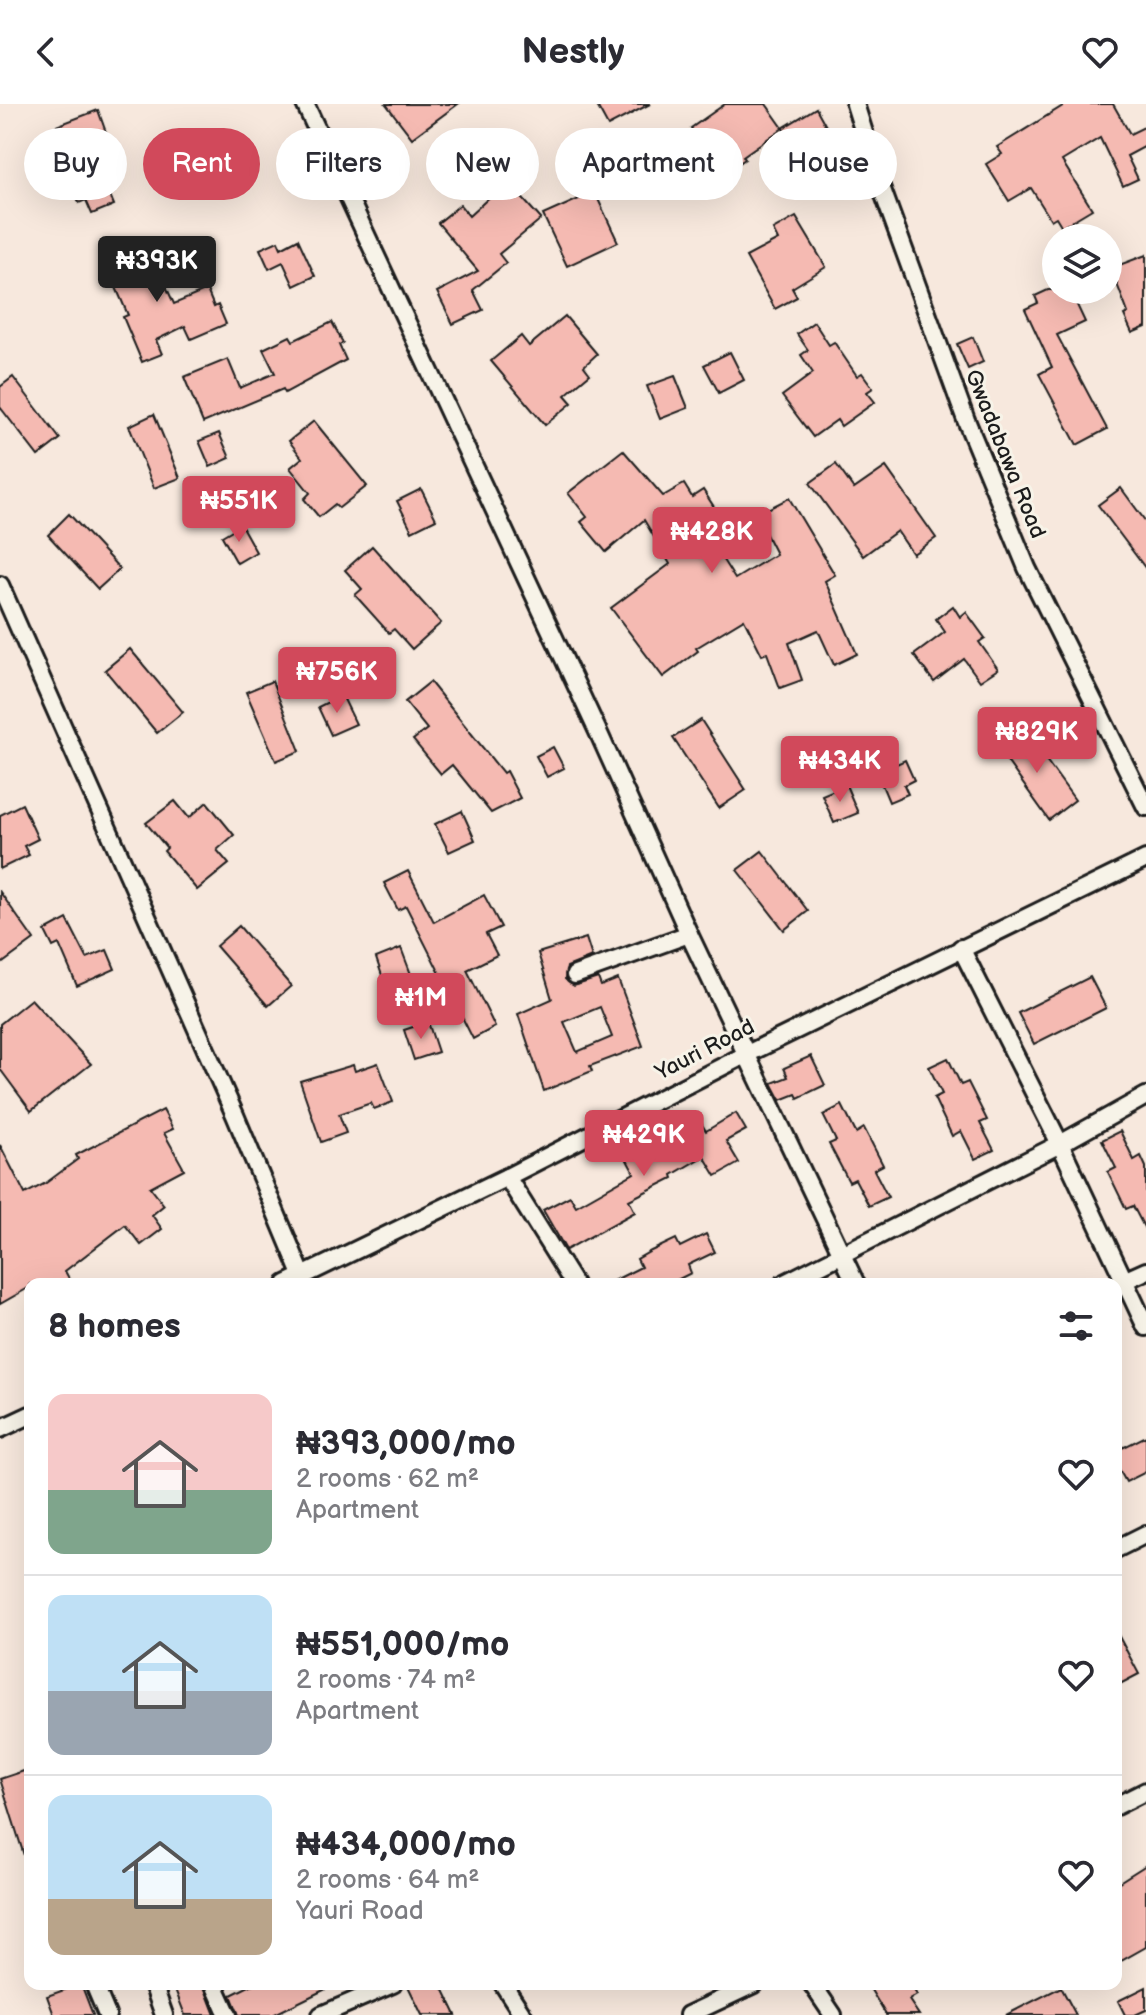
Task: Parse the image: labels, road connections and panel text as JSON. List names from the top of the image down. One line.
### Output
{"streets":{"street":["Gwadabawa Road","Yauri Road"]},"page":{"header":"Nestly","chip":["Buy","Rent","Filters","New","Apartment","House"],"price":["₦393K","₦551K","₦428K","₦756K","₦829K","₦434K","₦1M","₦429K"],"heading":"8 homes","list":[{"name":"₦393,000/mo","note":"2 rooms · 62 m² · Apartment"},{"name":"₦551,000/mo","note":"2 rooms · 74 m² · Apartment"},{"name":"₦434,000/mo","note":"2 rooms · 64 m² · Yauri Road"}]}}
